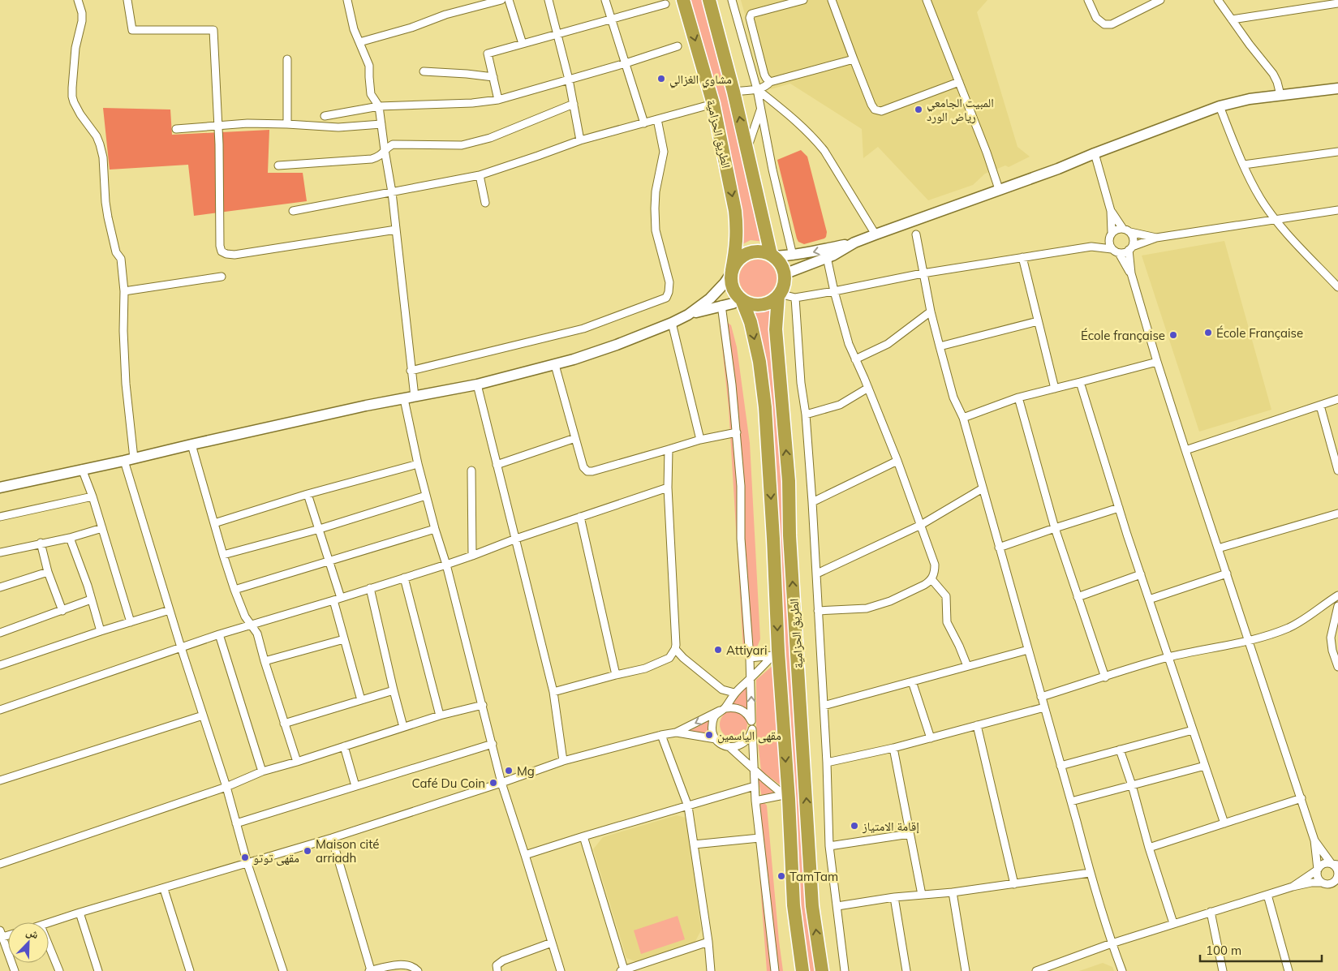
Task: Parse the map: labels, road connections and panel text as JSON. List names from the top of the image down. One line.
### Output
{"streets":{"highway":["الطريق الحزامية"]},"places":["مشاوي الغزالي","المبيت الجامعي رياض الورد","École Française","École française","Attiyari","مقهى الياسمين","Mg","Café Du Coin","إقامة الامتياز","Maison cité arriadh","مقهى توتو","TamTam"],"scale_bar":"100 m","north":"top right"}
